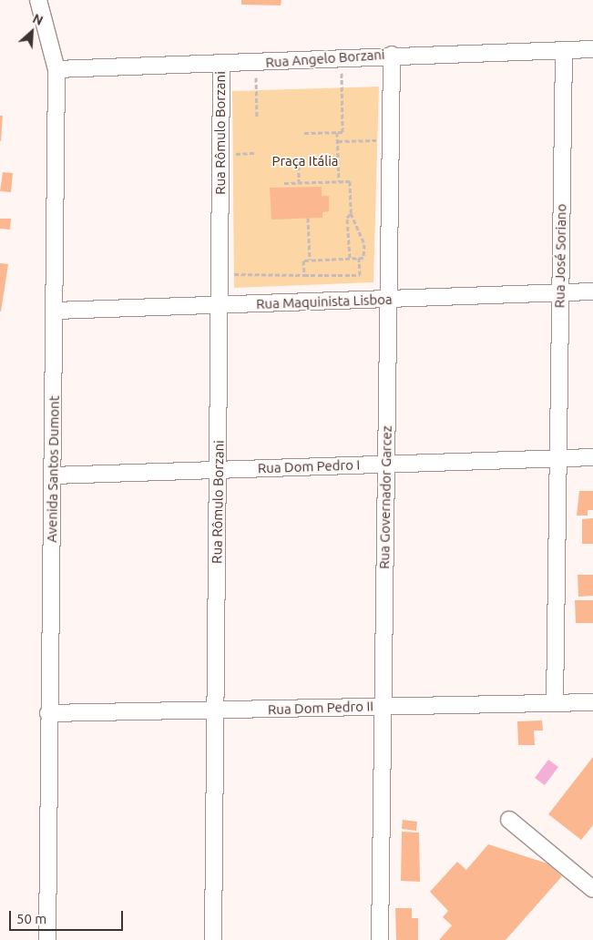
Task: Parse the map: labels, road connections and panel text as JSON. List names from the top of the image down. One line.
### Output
{"streets":{"street":["Rua Angelo Borzani","Rua Rômulo Borzani","Rua José Soriano","Rua Maquinista Lisboa","Rua Dom Pedro I","Avenida Santos Dumont","Rua Governador Garcez","Rua Dom Pedro II"]},"crossings":[["Rua Angelo Borzani","Rua Rômulo Borzani"],["Rua Angelo Borzani","Rua José Soriano"],["Rua Angelo Borzani","Avenida Santos Dumont"],["Rua Angelo Borzani","Rua Governador Garcez"],["Rua Rômulo Borzani","Rua Maquinista Lisboa"],["Rua Rômulo Borzani","Rua Dom Pedro I"],["Rua Rômulo Borzani","Rua Dom Pedro II"],["Rua José Soriano","Rua Maquinista Lisboa"],["Rua José Soriano","Rua Dom Pedro I"],["Rua José Soriano","Rua Dom Pedro II"],["Rua Maquinista Lisboa","Avenida Santos Dumont"],["Rua Maquinista Lisboa","Rua Governador Garcez"],["Rua Dom Pedro I","Avenida Santos Dumont"],["Rua Dom Pedro I","Rua Governador Garcez"],["Avenida Santos Dumont","Rua Dom Pedro II"],["Rua Governador Garcez","Rua Dom Pedro II"]],"parks":["Praça Itália"],"scale_bar":"50 m","north":"top right"}
